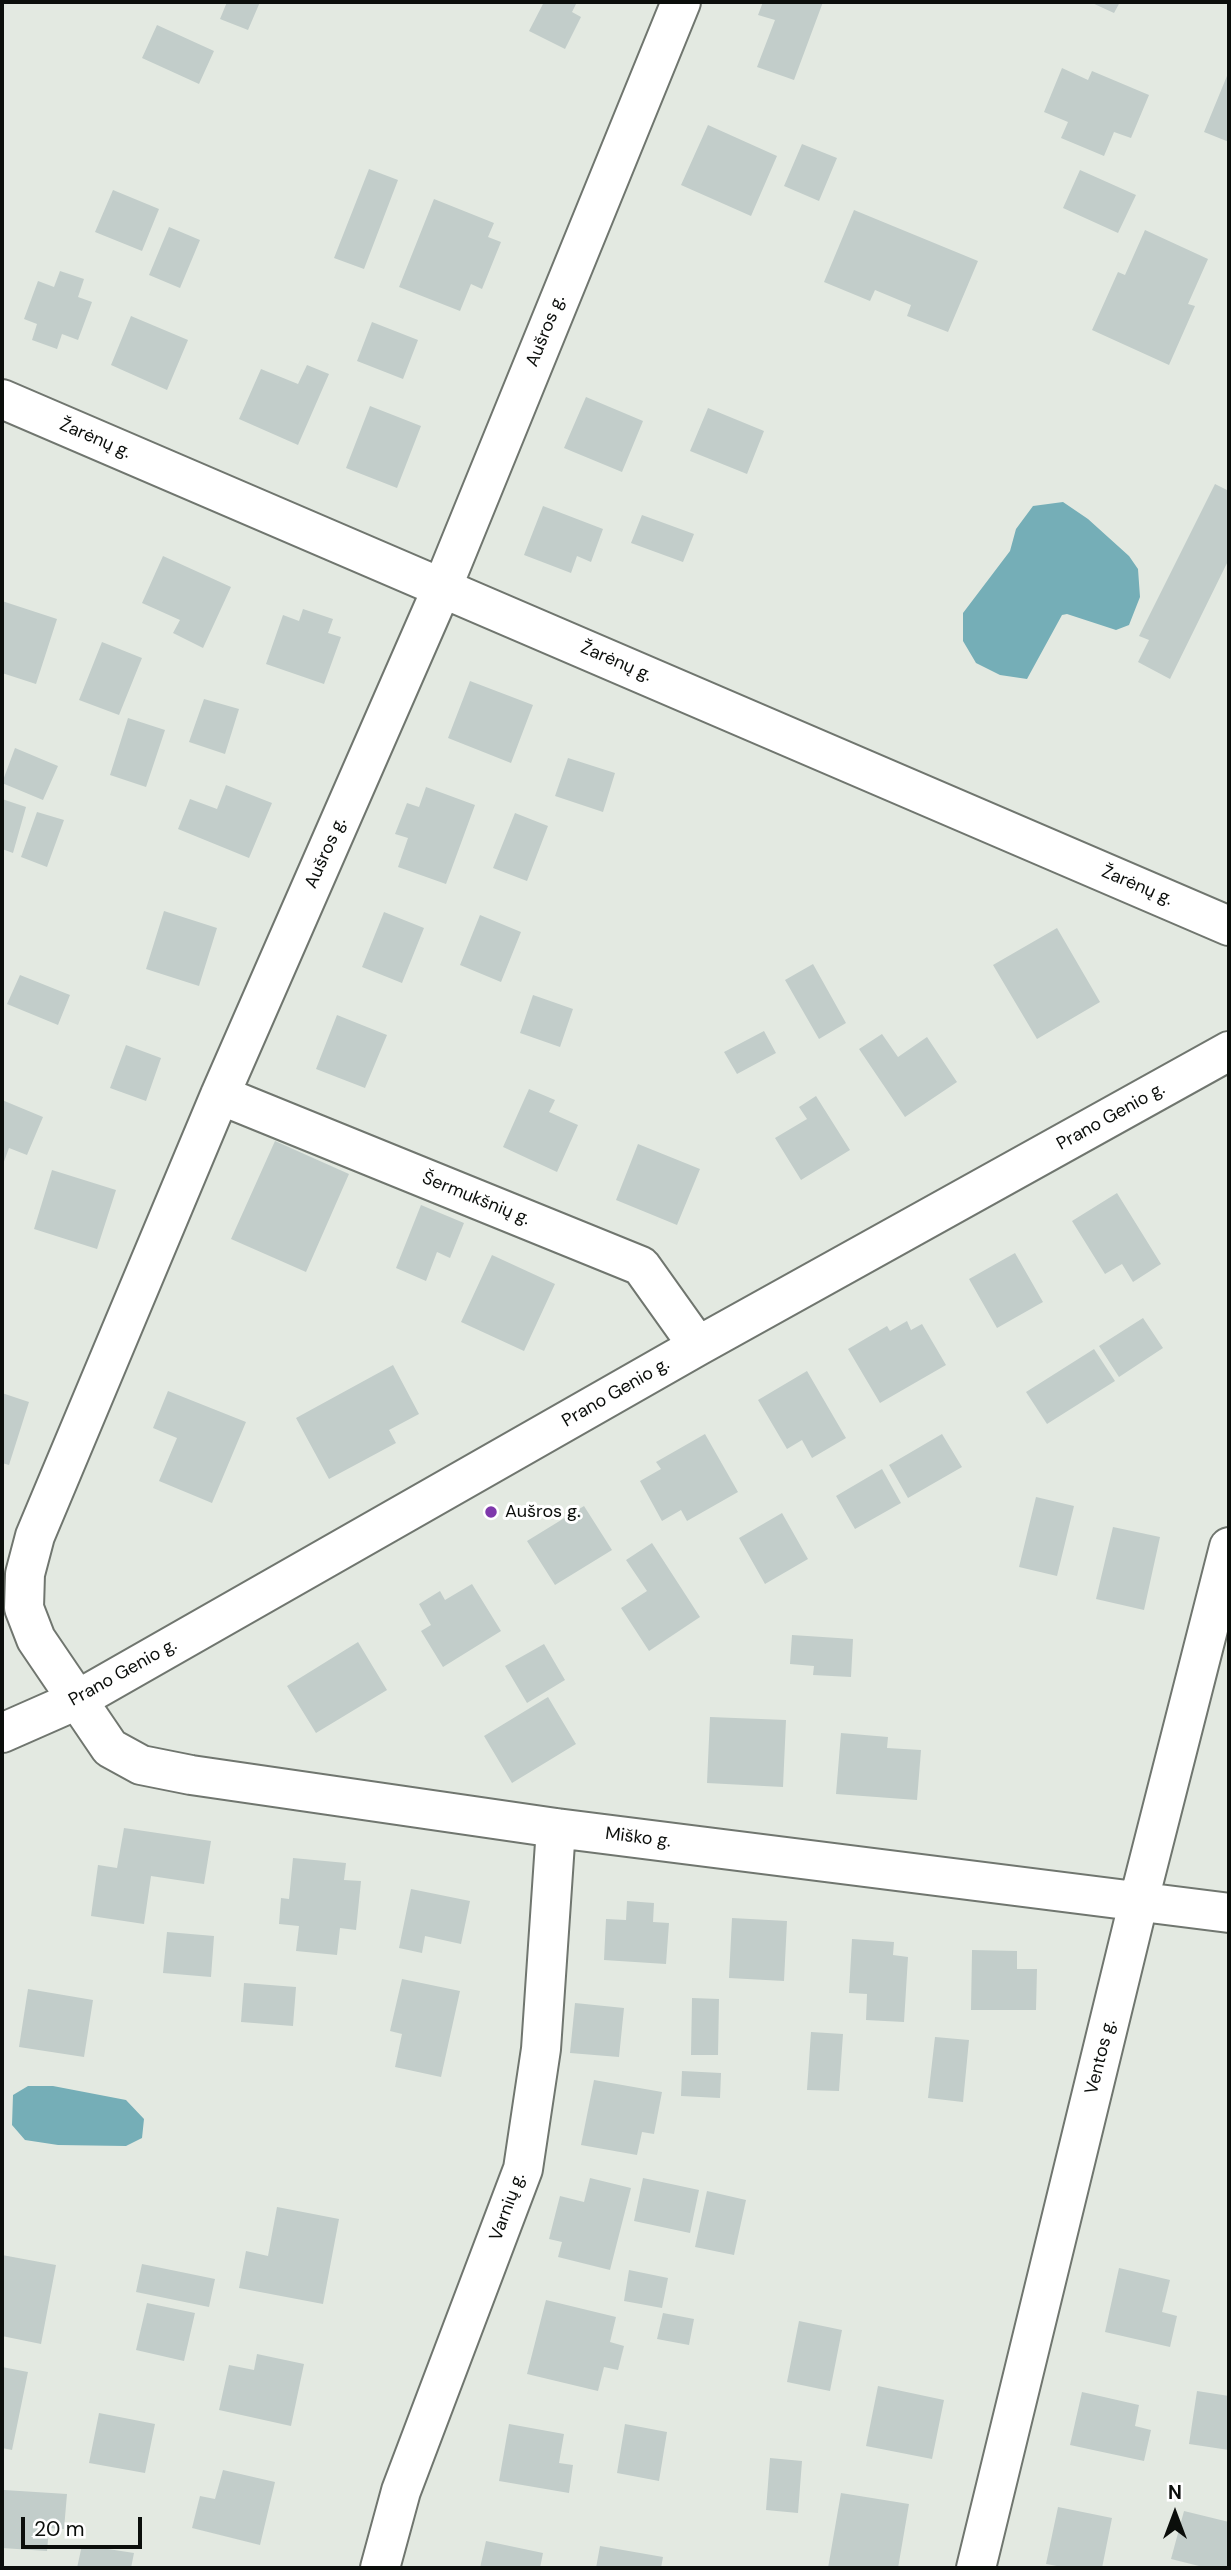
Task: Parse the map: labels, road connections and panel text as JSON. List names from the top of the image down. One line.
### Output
{"streets":{"street":["Aušros g.","Žarėnų g.","Prano Genio g.","Šermukšnių g.","Miško g.","Ventos g.","Varnių g."]},"crossings":[["Aušros g.","Žarėnų g."],["Aušros g.","Prano Genio g."],["Aušros g.","Šermukšnių g."],["Aušros g.","Miško g."],["Prano Genio g.","Šermukšnių g."],["Prano Genio g.","Miško g."],["Miško g.","Ventos g."],["Miško g.","Varnių g."]],"places":["Aušros g."],"scale_bar":"20 m","north":"top"}
